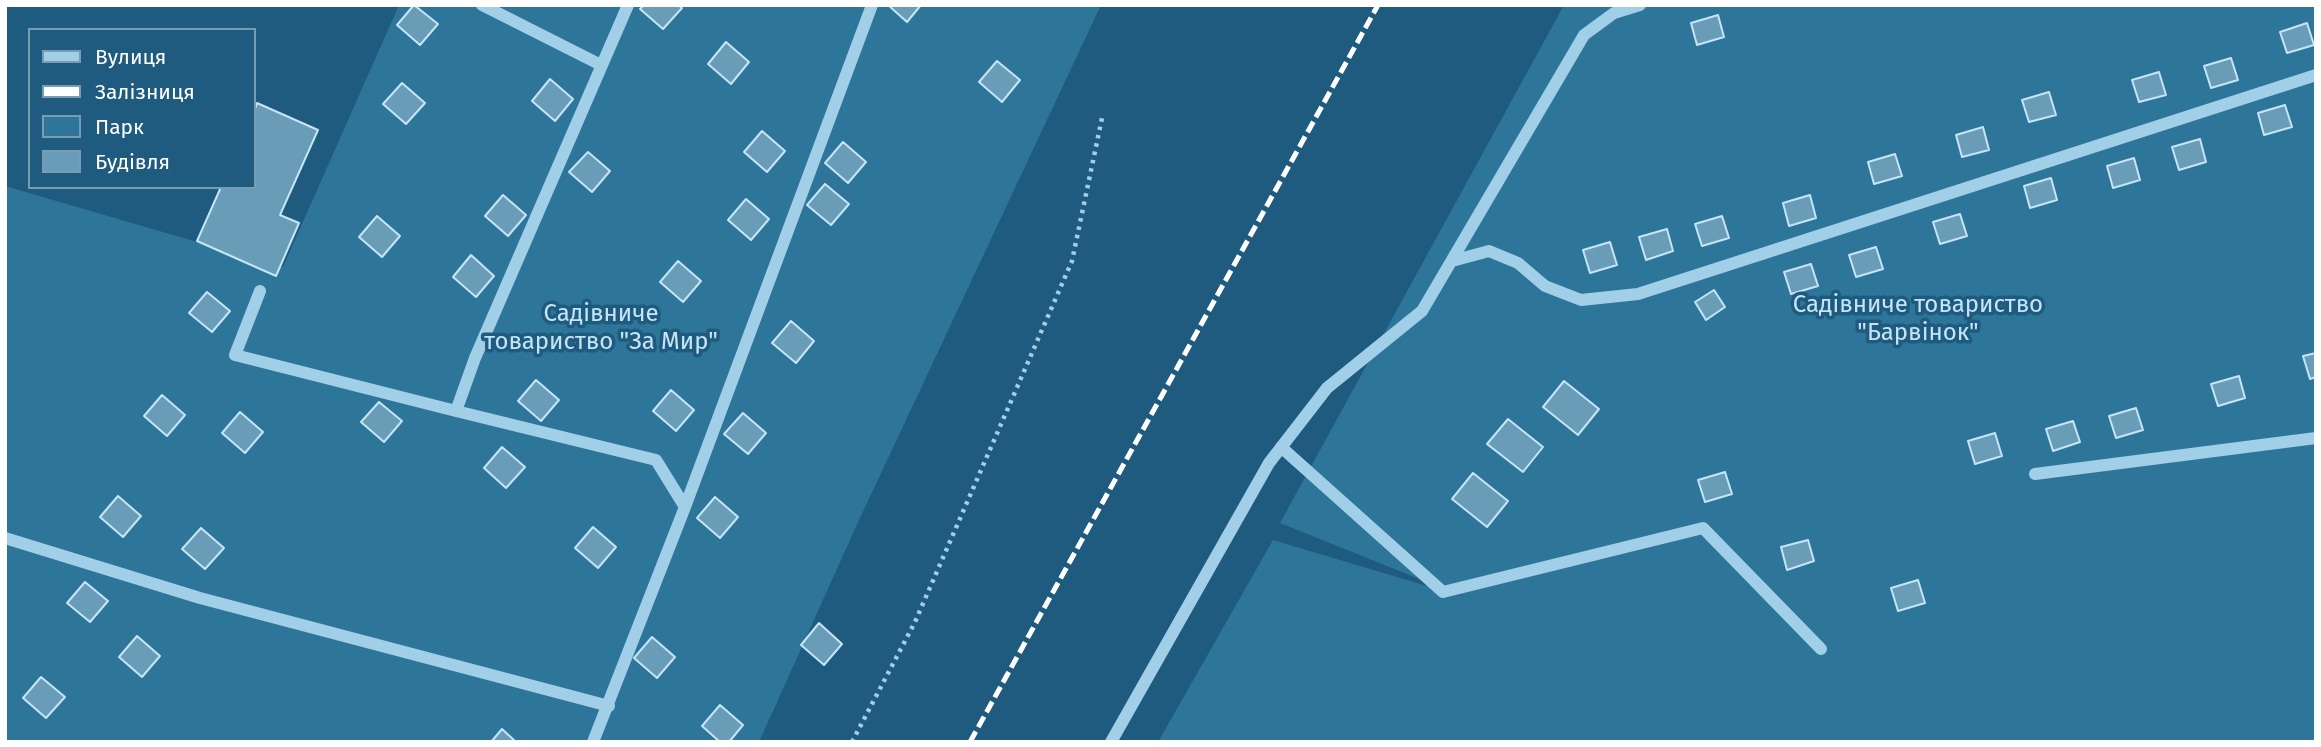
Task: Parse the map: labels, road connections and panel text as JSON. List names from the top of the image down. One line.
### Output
{"parks":["Садівниче товариство \"Барвінок\"","Садівниче товариство \"За Мир\""],"legend":["Вулиця","Залізниця","Парк","Будівля"]}
